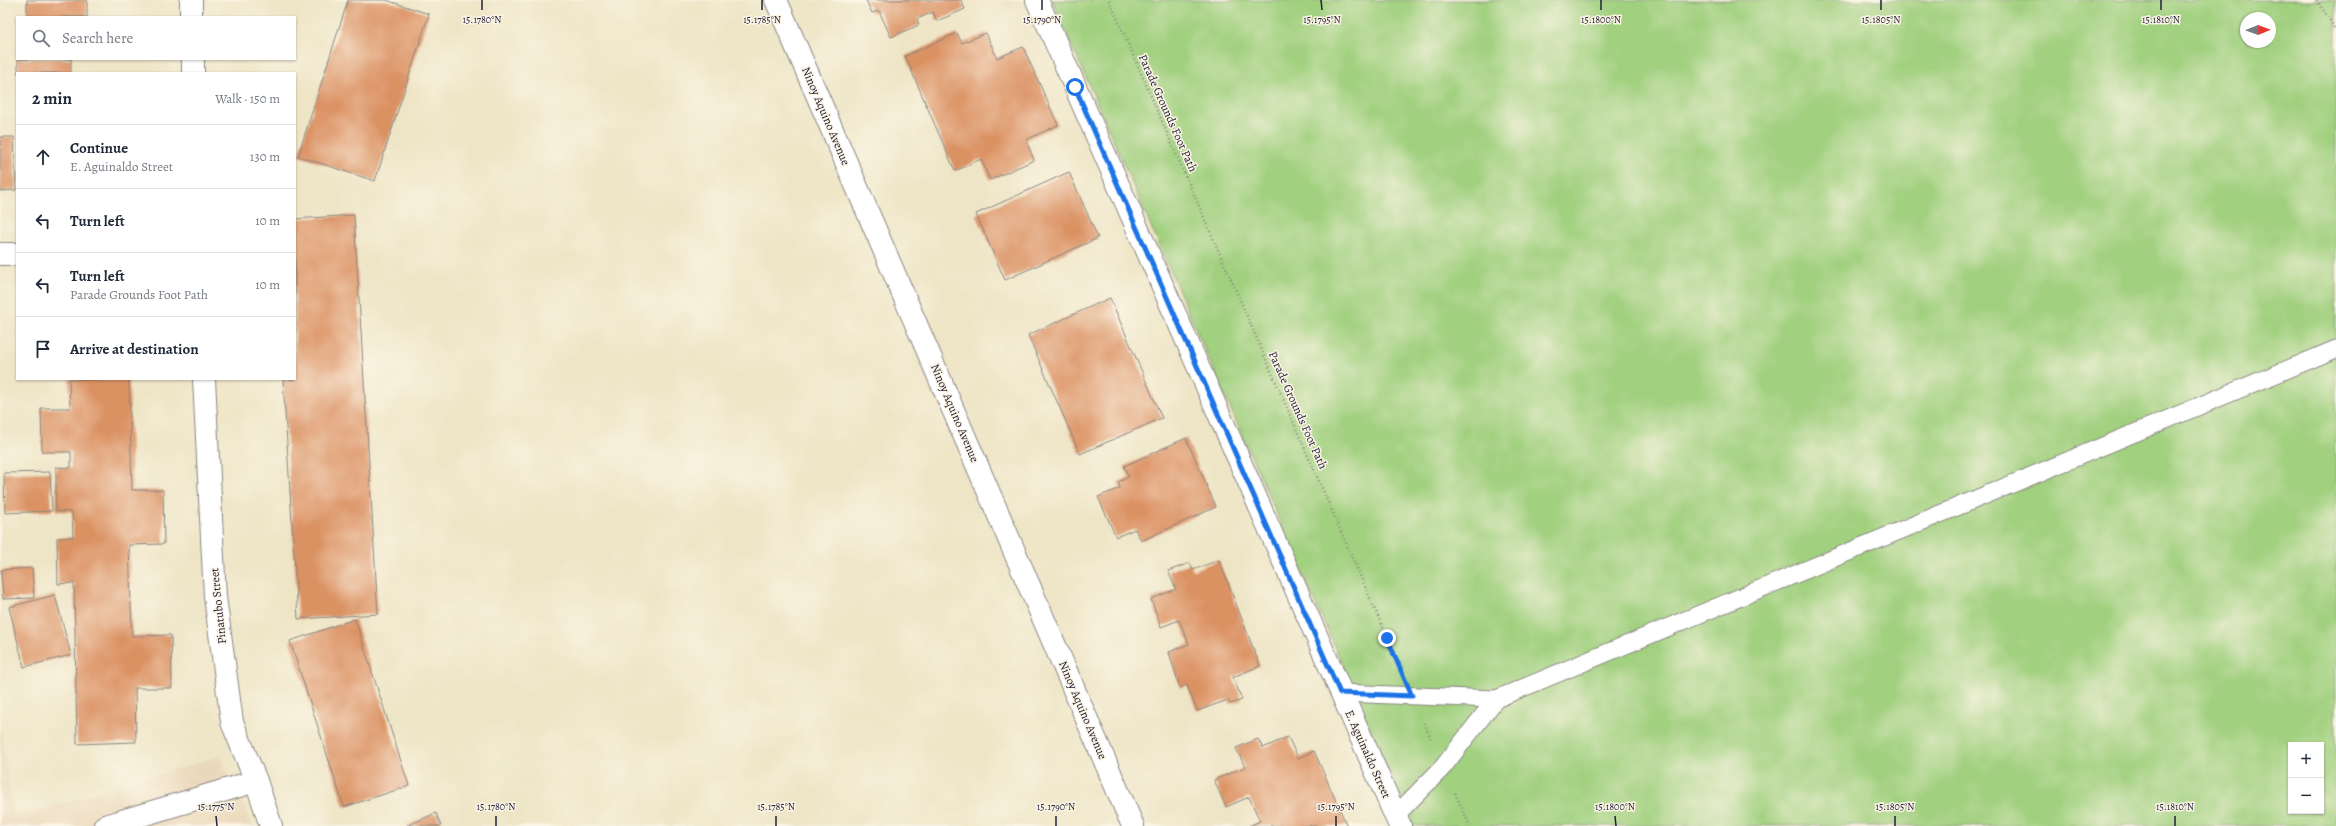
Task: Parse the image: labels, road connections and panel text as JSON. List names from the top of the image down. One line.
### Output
{"streets":{"street":["Ninoy Aquino Avenue","Pinatubo Street","E. Aguinaldo Street"],"path":["Parade Grounds Foot Path"]},"north":"right","page":{"search":"Search here","heading":["2 min","Walk · 150 m"],"list":[["Continue","E. Aguinaldo Street","130 m"],["Turn left","10 m"],["Turn left","Parade Grounds Foot Path","10 m"],"Arrive at destination"],"map_buttons":["+","−"]},"coordinates":["15.1780°N","15.1785°N","15.1790°N","15.1795°N","15.1800°N","15.1805°N","15.1810°N","15.1775°N"]}
